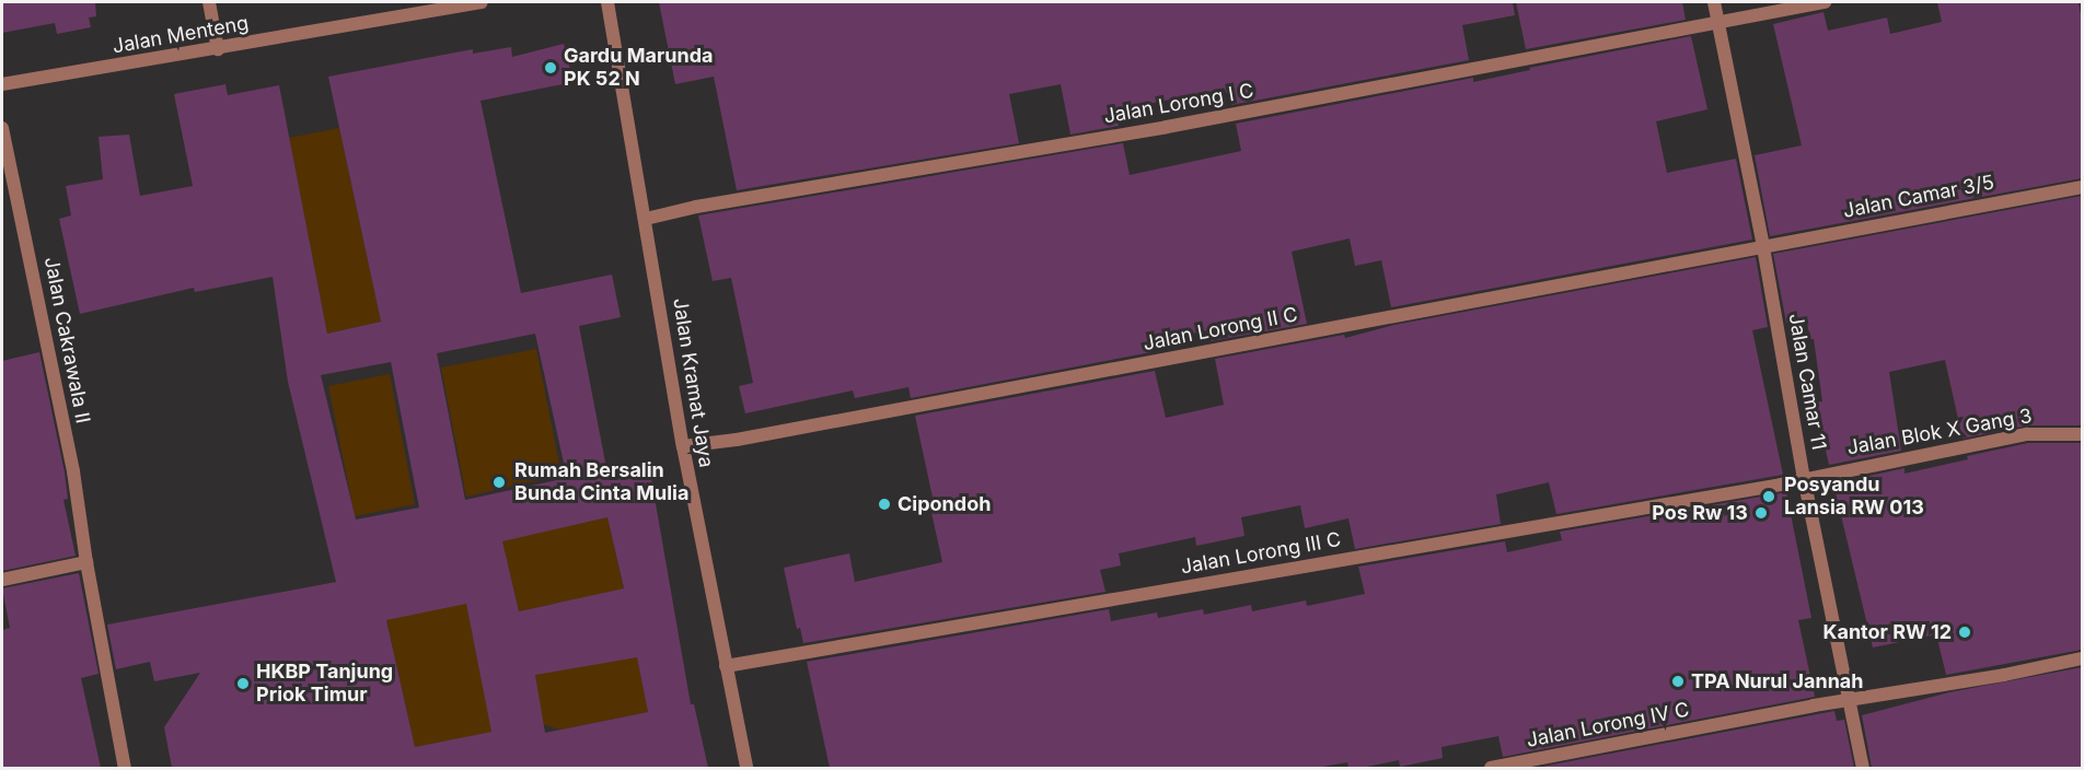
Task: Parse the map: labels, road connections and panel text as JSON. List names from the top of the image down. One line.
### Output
{"streets":{"street":["Jalan Menteng","Jalan Lorong I C","Jalan Camar 3/5","Jalan Lorong II C","Jalan Cakrawala II","Jalan Camar 11","Jalan Kramat Jaya","Jalan Blok X Gang 3","Jalan Lorong III C","Jalan Lorong IV C"]},"crossings":[["Jalan Lorong I C","Jalan Camar 11"],["Jalan Lorong I C","Jalan Kramat Jaya"],["Jalan Camar 3/5","Jalan Lorong II C"],["Jalan Camar 3/5","Jalan Camar 11"],["Jalan Lorong II C","Jalan Camar 11"],["Jalan Lorong II C","Jalan Kramat Jaya"],["Jalan Camar 11","Jalan Blok X Gang 3"],["Jalan Camar 11","Jalan Lorong III C"],["Jalan Camar 11","Jalan Lorong IV C"],["Jalan Kramat Jaya","Jalan Lorong III C"],["Jalan Blok X Gang 3","Jalan Lorong III C"]],"places":["Gardu Marunda PK 52 N","Rumah Bersalin Bunda Cinta Mulia","Posyandu Lansia RW 013","Cipondoh","Pos Rw 13","Kantor RW 12","TPA Nurul Jannah","HKBP Tanjung Priok Timur"]}
